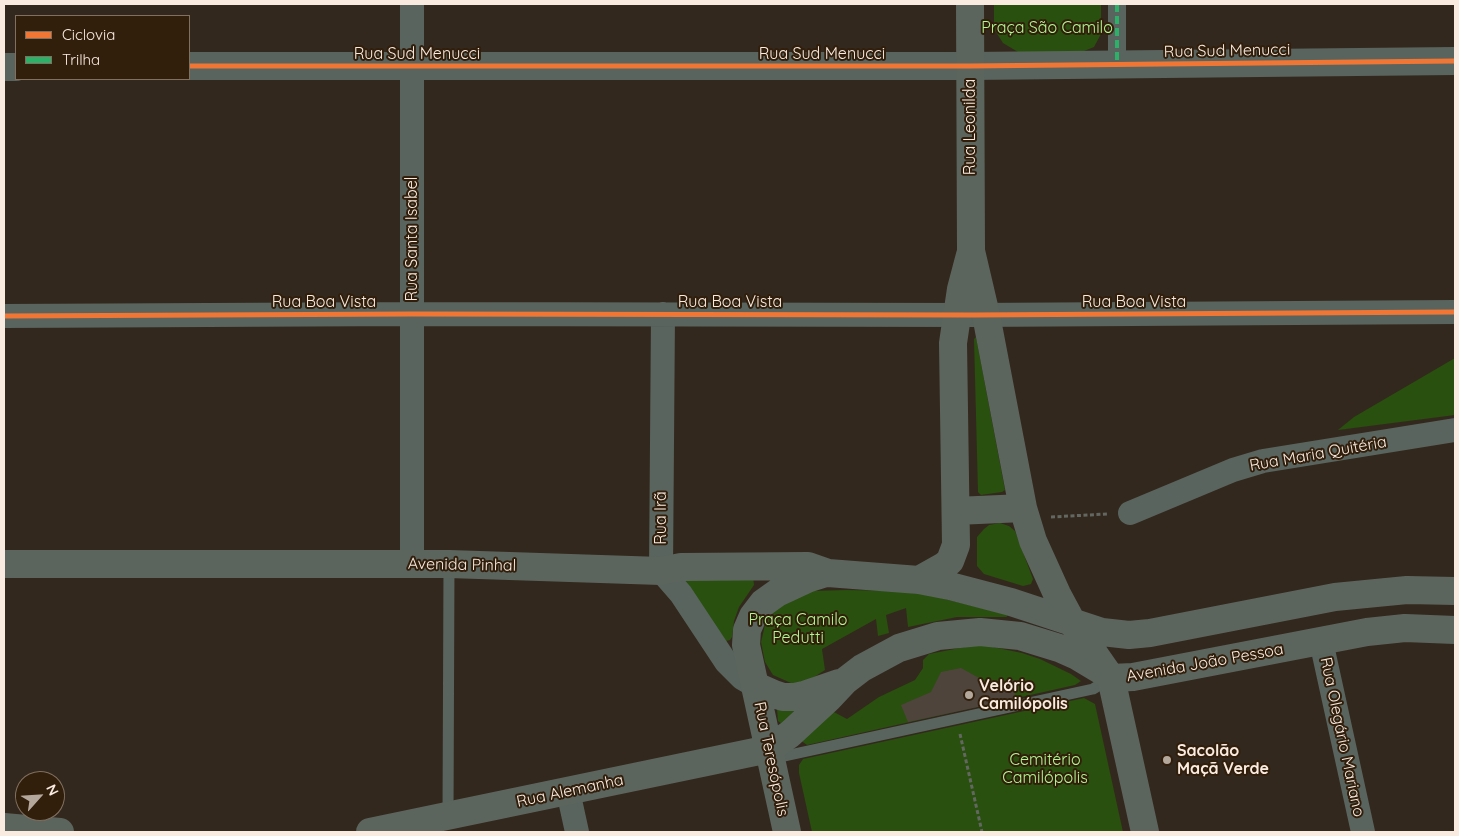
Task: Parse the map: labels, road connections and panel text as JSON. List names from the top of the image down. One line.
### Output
{"streets":{"main road":["Rua Leonilda","Avenida Pinhal","Avenida João Pessoa","Rua Teresópolis","Rua Alemanha"],"street":["Rua Sud Menucci","Rua Santa Isabel","Rua Boa Vista","Rua Maria Quitéria","Rua Irã","Rua Olegário Mariano"]},"crossings":[["Rua Sud Menucci","Rua Leonilda"],["Rua Sud Menucci","Rua Santa Isabel"],["Rua Leonilda","Rua Boa Vista"],["Rua Santa Isabel","Rua Boa Vista"],["Rua Santa Isabel","Avenida Pinhal"],["Rua Boa Vista","Rua Irã"],["Rua Irã","Avenida Pinhal"],["Avenida Pinhal","Rua Teresópolis"],["Avenida João Pessoa","Rua Olegário Mariano"],["Rua Teresópolis","Rua Alemanha"]],"parks":["Praça São Camilo","Praça Camilo Pedutti","Cemitério Camilópolis"],"places":["Velório Camilópolis","Sacolão Maçã Verde"],"legend":["Ciclovia","Trilha"],"north":"top right"}
